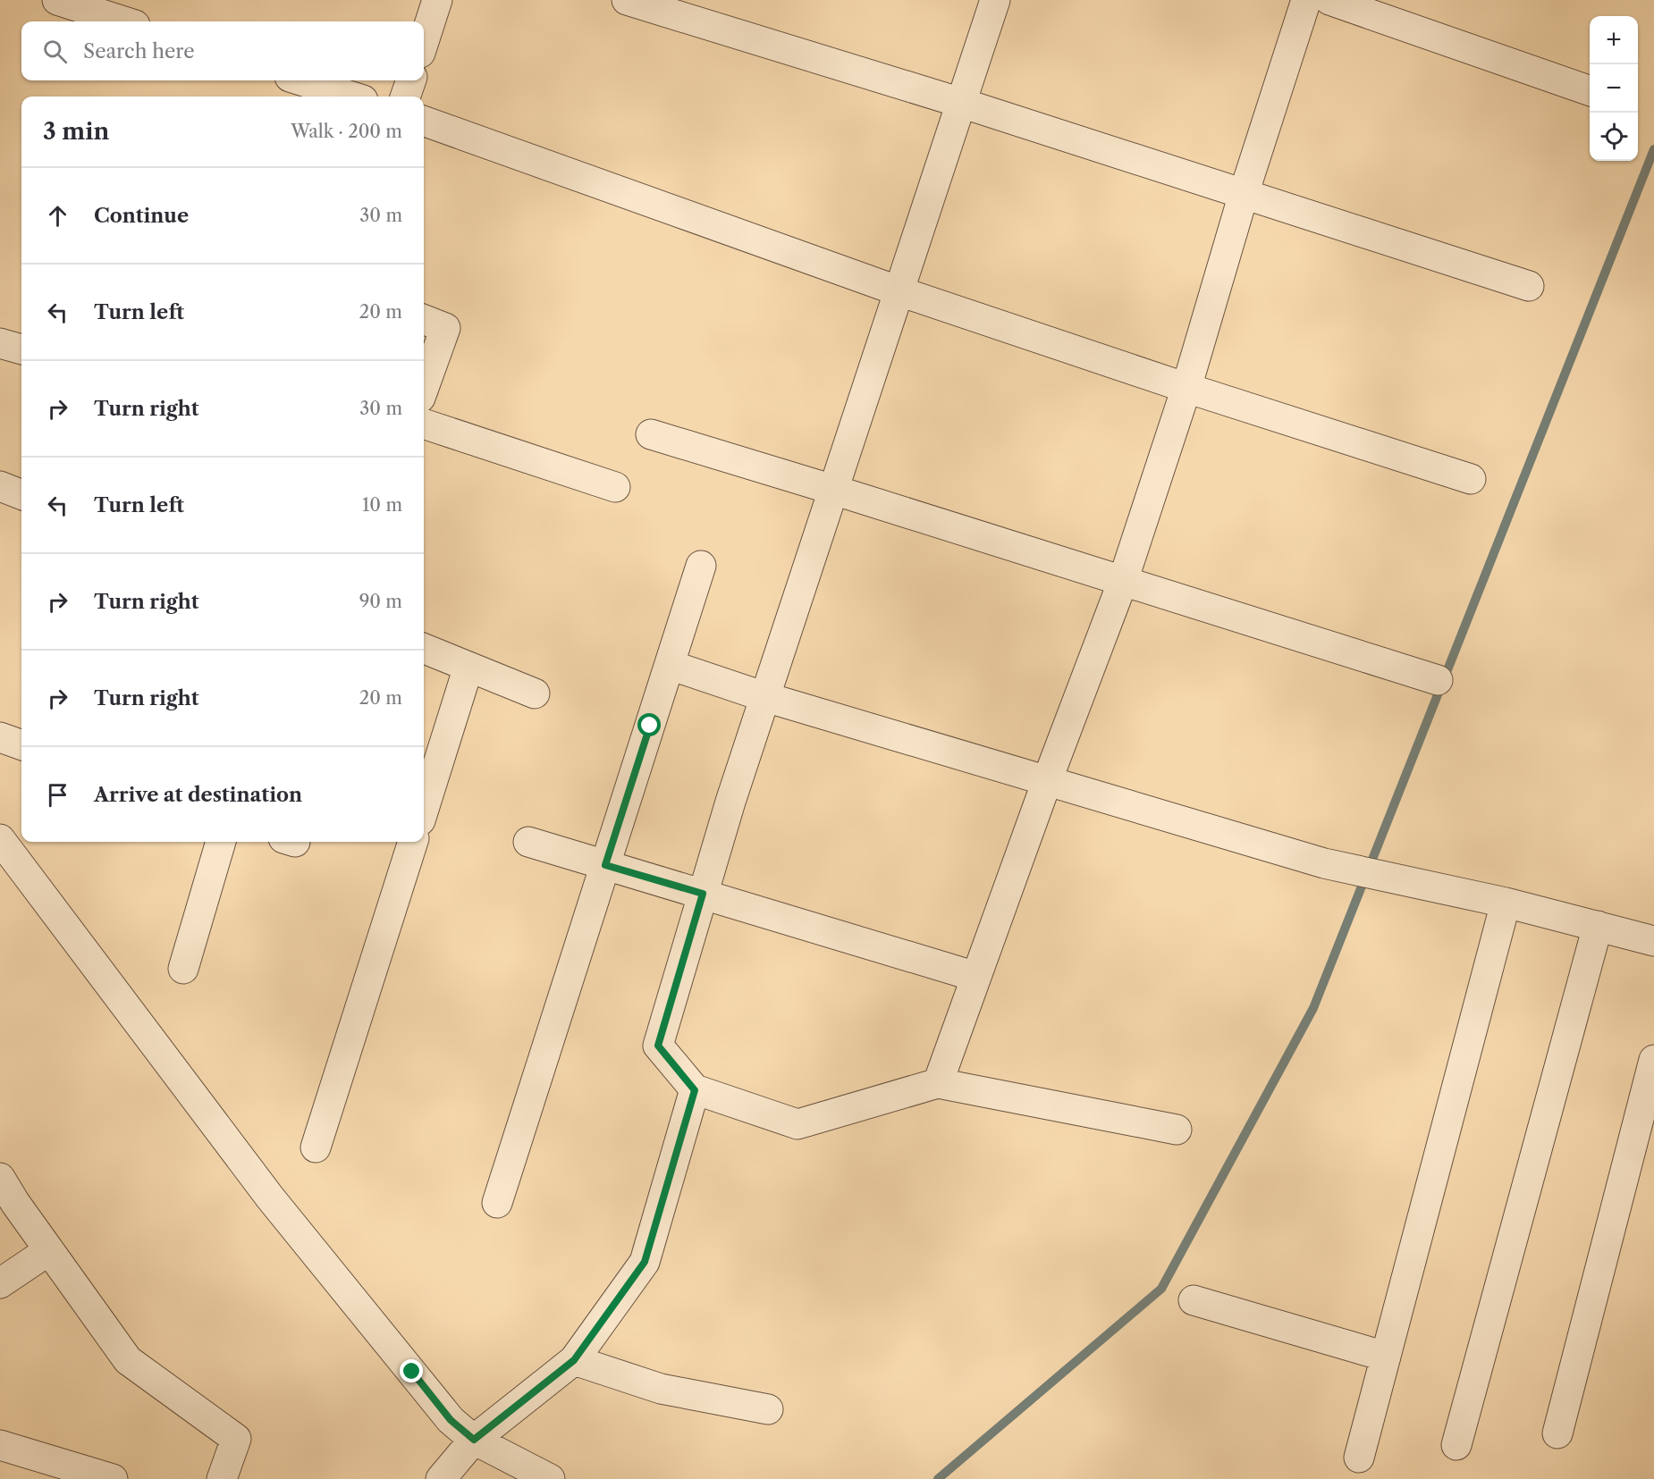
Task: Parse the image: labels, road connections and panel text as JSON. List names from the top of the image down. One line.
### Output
{"page":{"map_buttons":["+","−"],"search":"Search here","heading":["3 min","Walk · 200 m"],"list":[["Continue","30 m"],["Turn left","20 m"],["Turn right","30 m"],["Turn left","10 m"],["Turn right","90 m"],["Turn right","20 m"],"Arrive at destination"]}}
